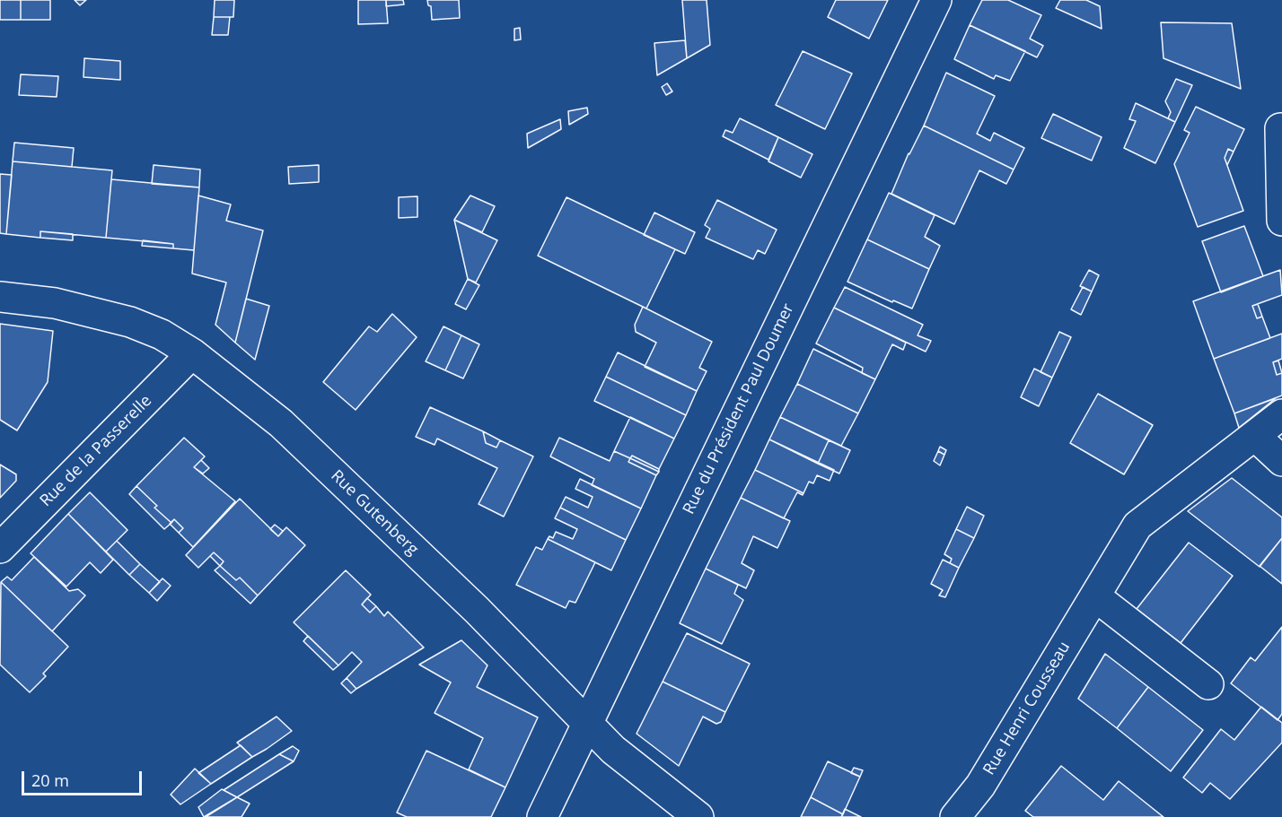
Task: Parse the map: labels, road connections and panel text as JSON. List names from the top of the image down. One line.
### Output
{"streets":{"street":["Rue du Président Paul Doumer","Rue de la Passerelle","Rue Gutenberg","Rue Henri Cousseau"]},"crossings":[["Rue du Président Paul Doumer","Rue Gutenberg"],["Rue de la Passerelle","Rue Gutenberg"]],"scale_bar":"20 m"}
